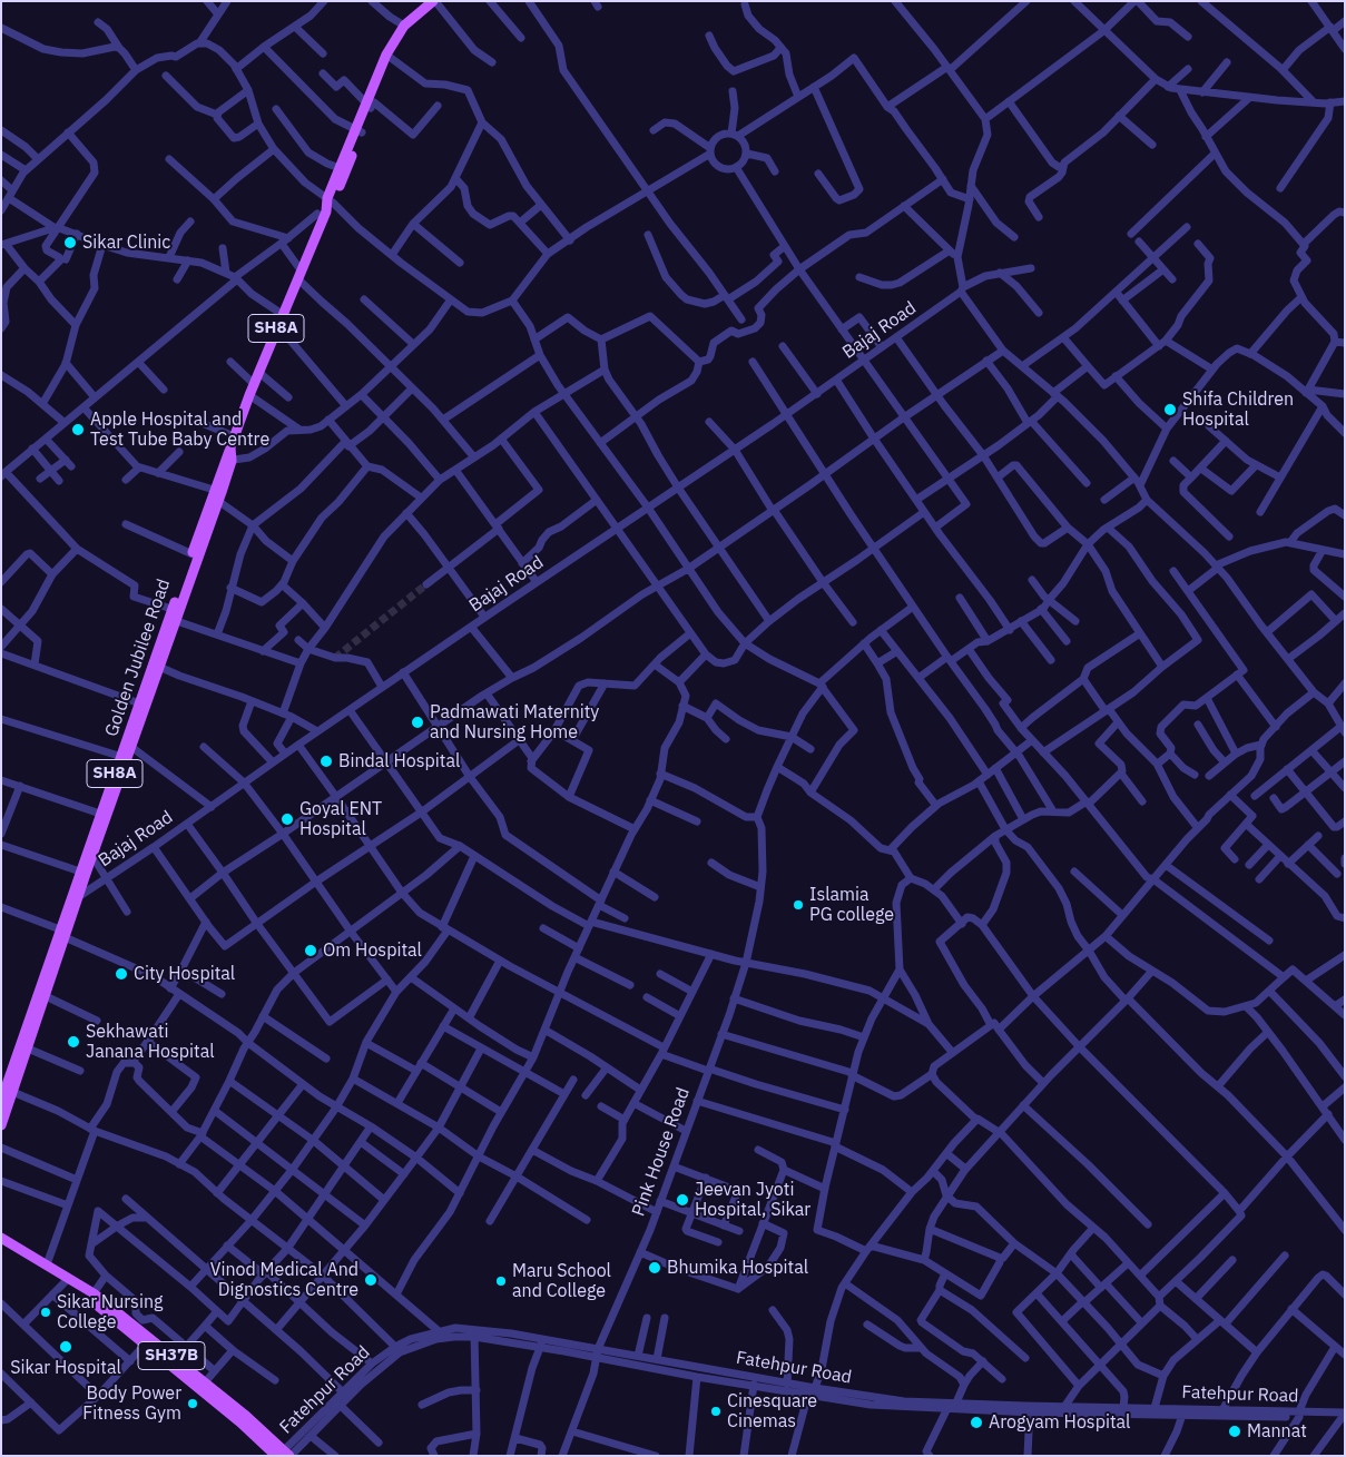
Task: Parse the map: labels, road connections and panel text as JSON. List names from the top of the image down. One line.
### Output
{"streets":{"main road":["SH8A","Golden Jubilee Road","SH37B"],"street":["Bajaj Road","Pink House Road","Fatehpur Road"]},"crossings":[["SH8A","Bajaj Road"],["SH8A","Golden Jubilee Road"],["Bajaj Road","Golden Jubilee Road"],["Pink House Road","Fatehpur Road"],["SH37B","Fatehpur Road"]],"places":["Sikar Clinic","Shifa Children Hospital","Apple Hospital and Test Tube Baby Centre","Padmawati Maternity and Nursing Home","Bindal Hospital","Goyal ENT Hospital","Islamia PG college","Om Hospital","City Hospital","Sekhawati Janana Hospital","Jeevan Jyoti Hospital, Sikar","Bhumika Hospital","Vinod Medical And Dignostics Centre","Maru School and College","Sikar Nursing College","Sikar Hospital","Body Power Fitness Gym","Cinesquare Cinemas","Arogyam Hospital","Mannat"]}
